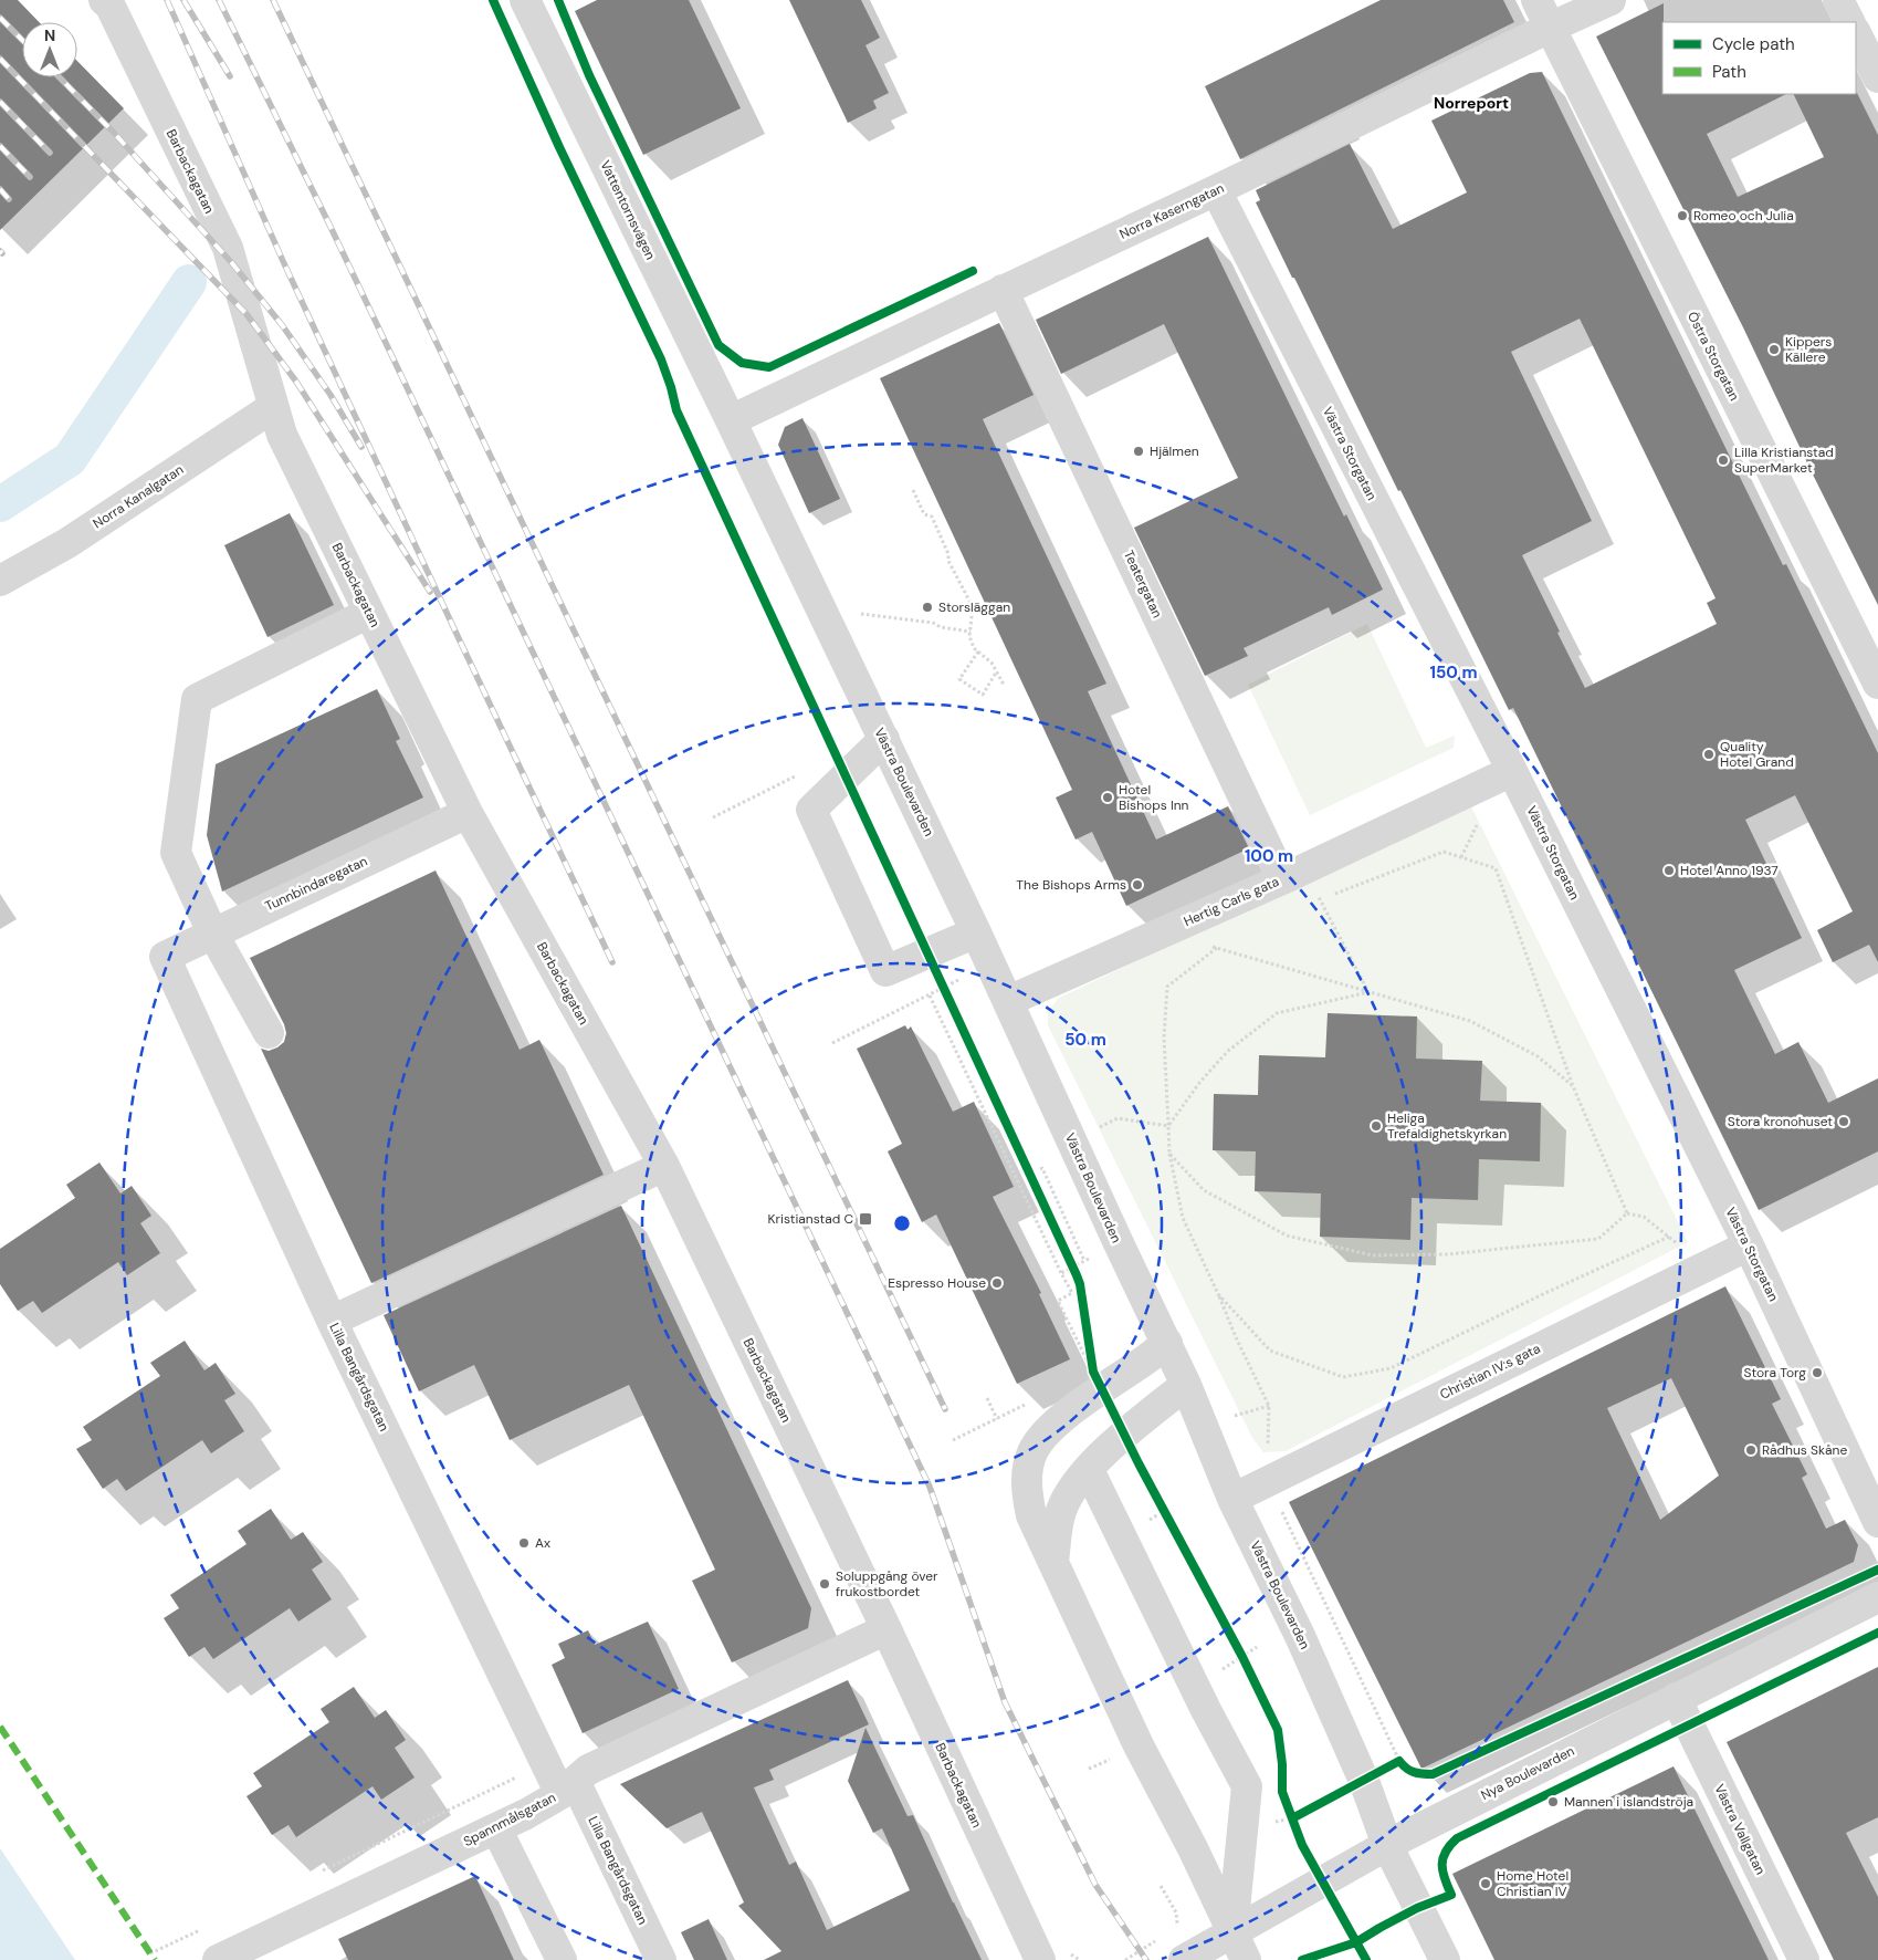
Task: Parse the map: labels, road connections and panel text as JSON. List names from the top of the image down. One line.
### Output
{"streets":{"street":["Barbackagatan","Vattentornsvägen","Norra Kaserngatan","Östra Storgatan","Västra Storgatan","Norra Kanalgatan","Teatergatan","Västra Boulevarden","Tunnbindaregatan","Hertig Carls gata","Christian IV:s gata","Lilla Bangårdsgatan","Nya Boulevarden","Spannmålsgatan","Västra Vallgatan"]},"crossings":[["Barbackagatan","Norra Kanalgatan"],["Barbackagatan","Tunnbindaregatan"],["Barbackagatan","Spannmålsgatan"],["Vattentornsvägen","Norra Kaserngatan"],["Vattentornsvägen","Västra Boulevarden"],["Norra Kaserngatan","Östra Storgatan"],["Norra Kaserngatan","Västra Storgatan"],["Norra Kaserngatan","Teatergatan"],["Norra Kaserngatan","Västra Boulevarden"],["Västra Storgatan","Hertig Carls gata"],["Västra Storgatan","Christian IV:s gata"],["Teatergatan","Hertig Carls gata"],["Västra Boulevarden","Hertig Carls gata"],["Västra Boulevarden","Christian IV:s gata"],["Västra Boulevarden","Nya Boulevarden"],["Tunnbindaregatan","Lilla Bangårdsgatan"],["Lilla Bangårdsgatan","Spannmålsgatan"],["Nya Boulevarden","Västra Vallgatan"]],"districts":["Norreport"],"places":{"other":["Romeo och Julia","Kippers Källere","Hjälmen","Lilla Kristianstad SuperMarket","Storsläggan","Quality Hotel Grand","Hotel Bishops Inn","Hotel Anno 1937","The Bishops Arms","Stora kronohuset","Heliga Trefaldighetskyrkan","Espresso House","Stora Torg","Rådhus Skåne","Ax","Soluppgång över frukostbordet","Mannen i islandströja","Home Hotel Christian IV"],"transit":["Kristianstad C"]},"legend":["Cycle path","Path"],"north":"top","rings":["150 m","100 m","50 m"]}
